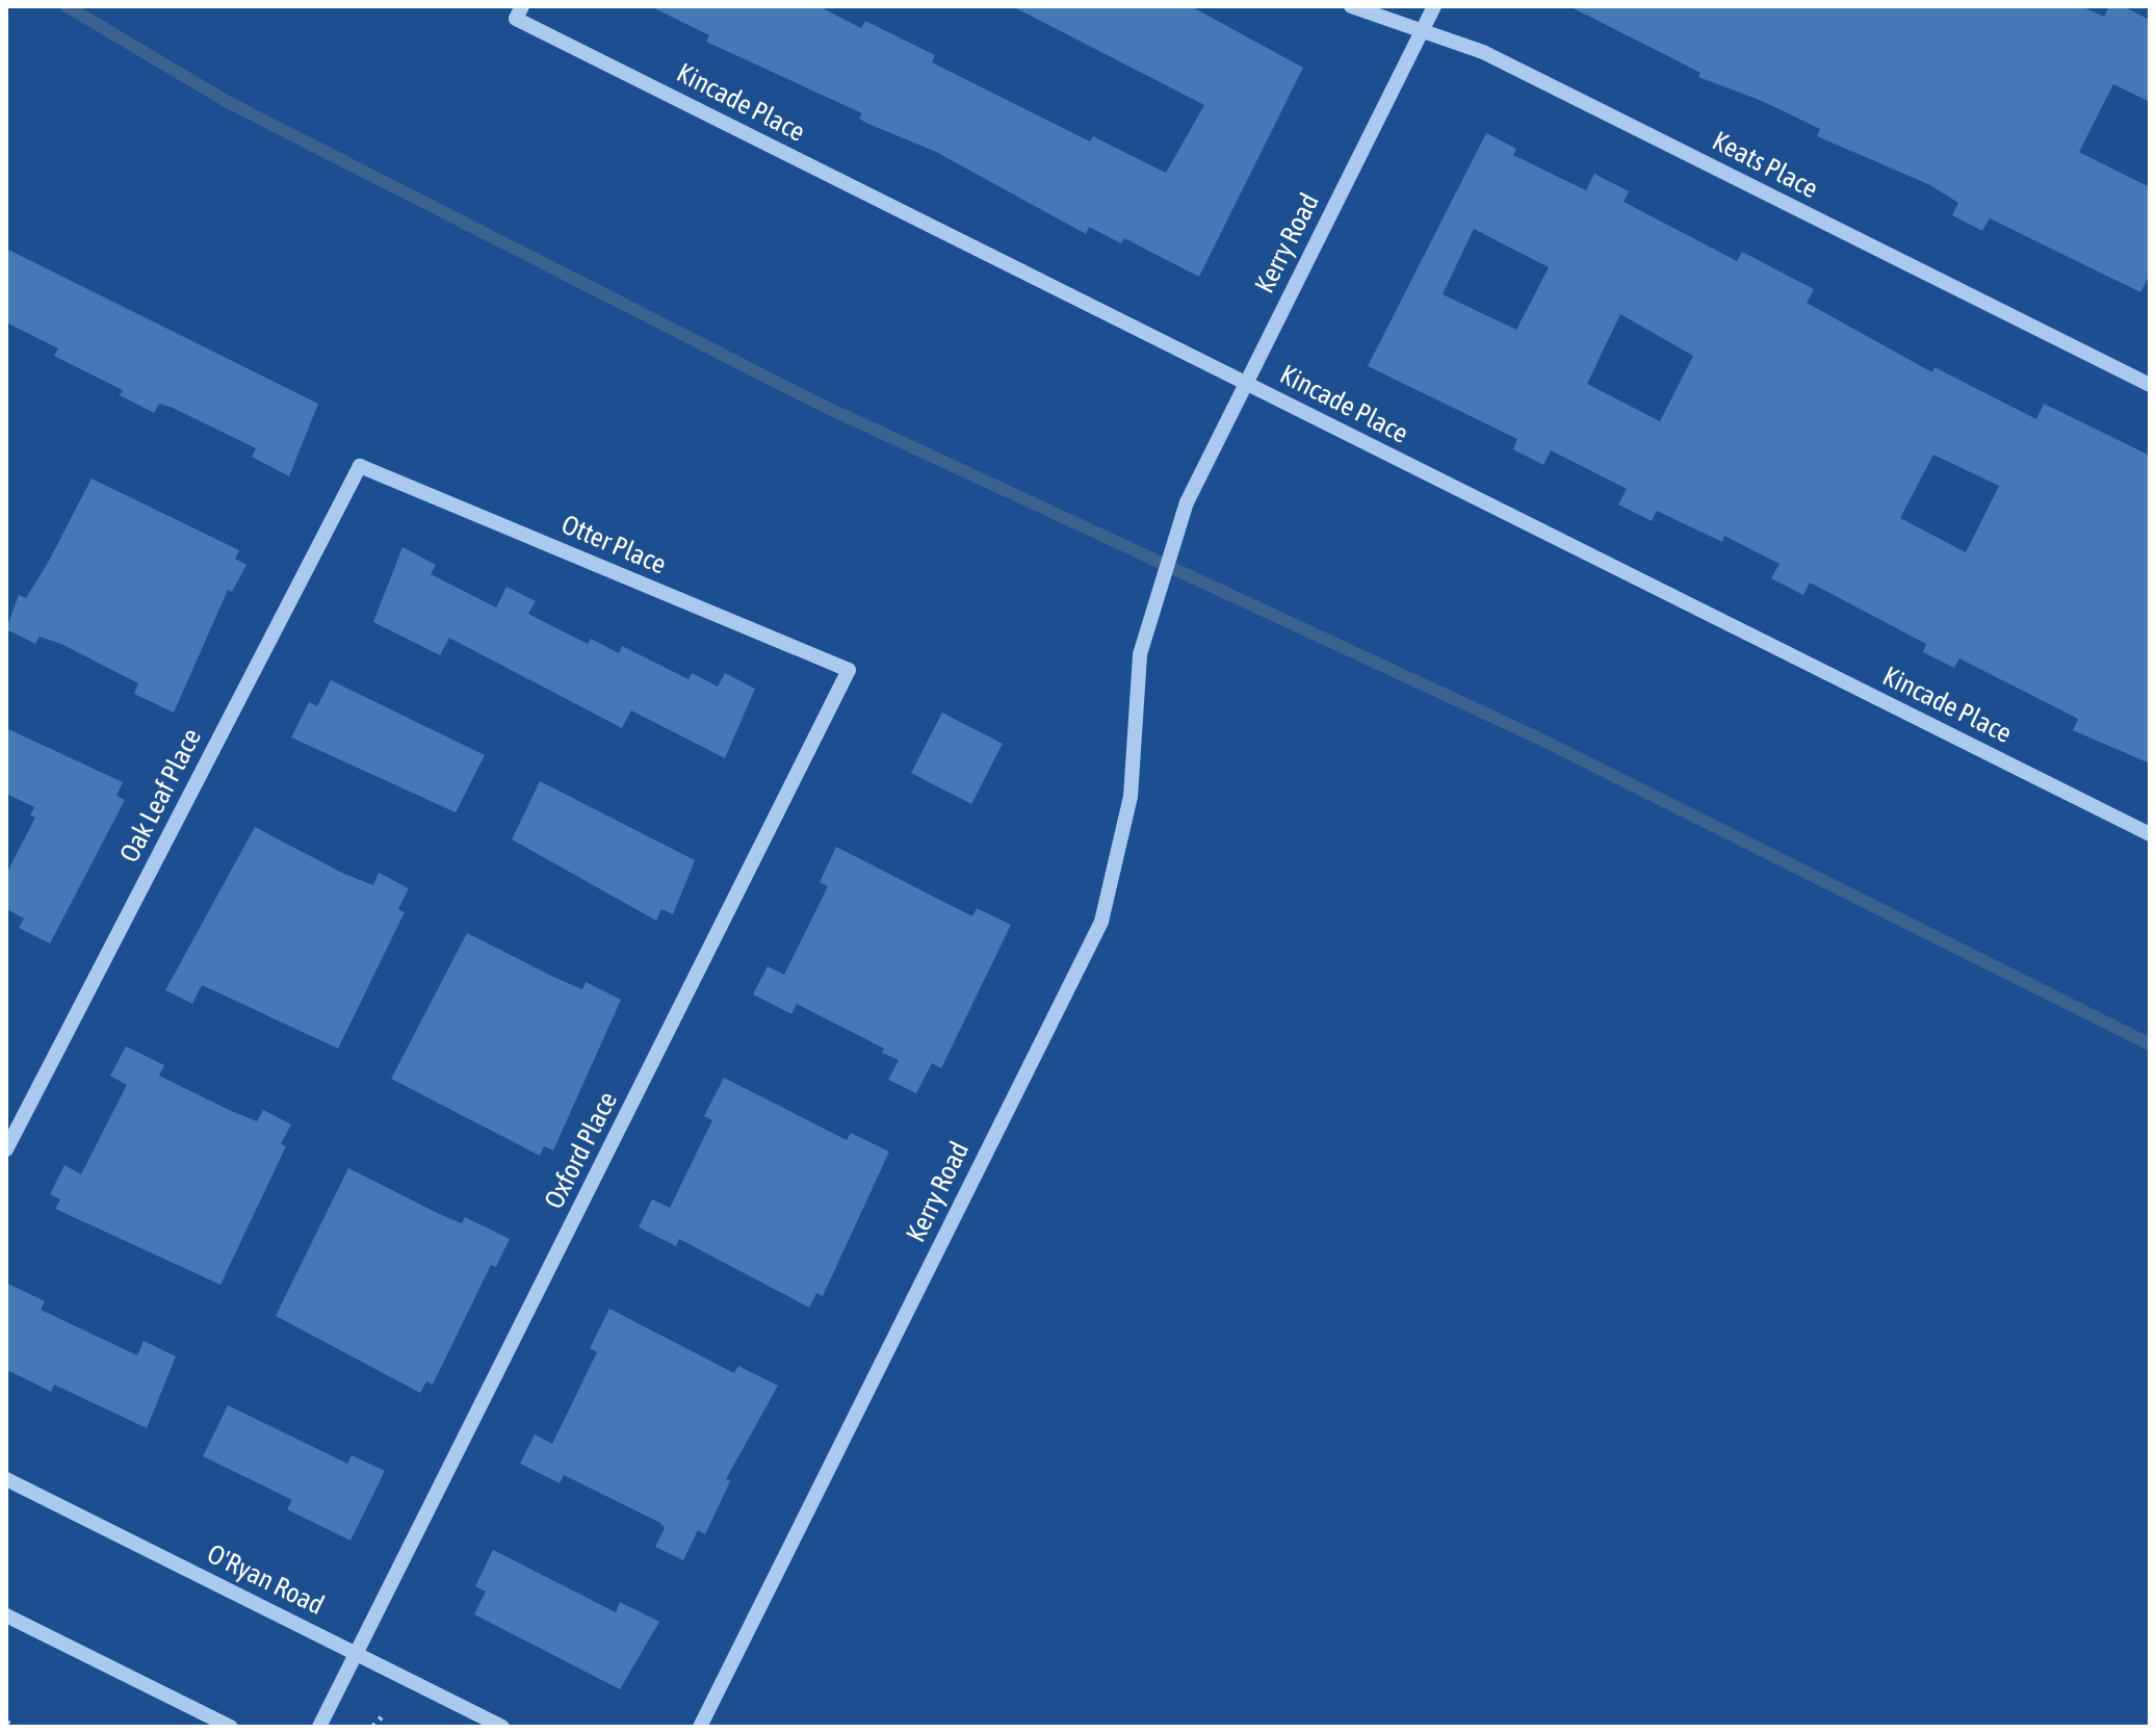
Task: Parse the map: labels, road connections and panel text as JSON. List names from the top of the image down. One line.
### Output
{"streets":{"street":["Kincade Place","Keats Place","Kerry Road","Otter Place","Oak Leaf Place","Oxford Place","O'Ryan Road"]},"crossings":[["Kincade Place","Kerry Road"],["Keats Place","Kerry Road"],["Otter Place","Oak Leaf Place"],["Otter Place","Oxford Place"],["Oxford Place","O'Ryan Road"]]}
